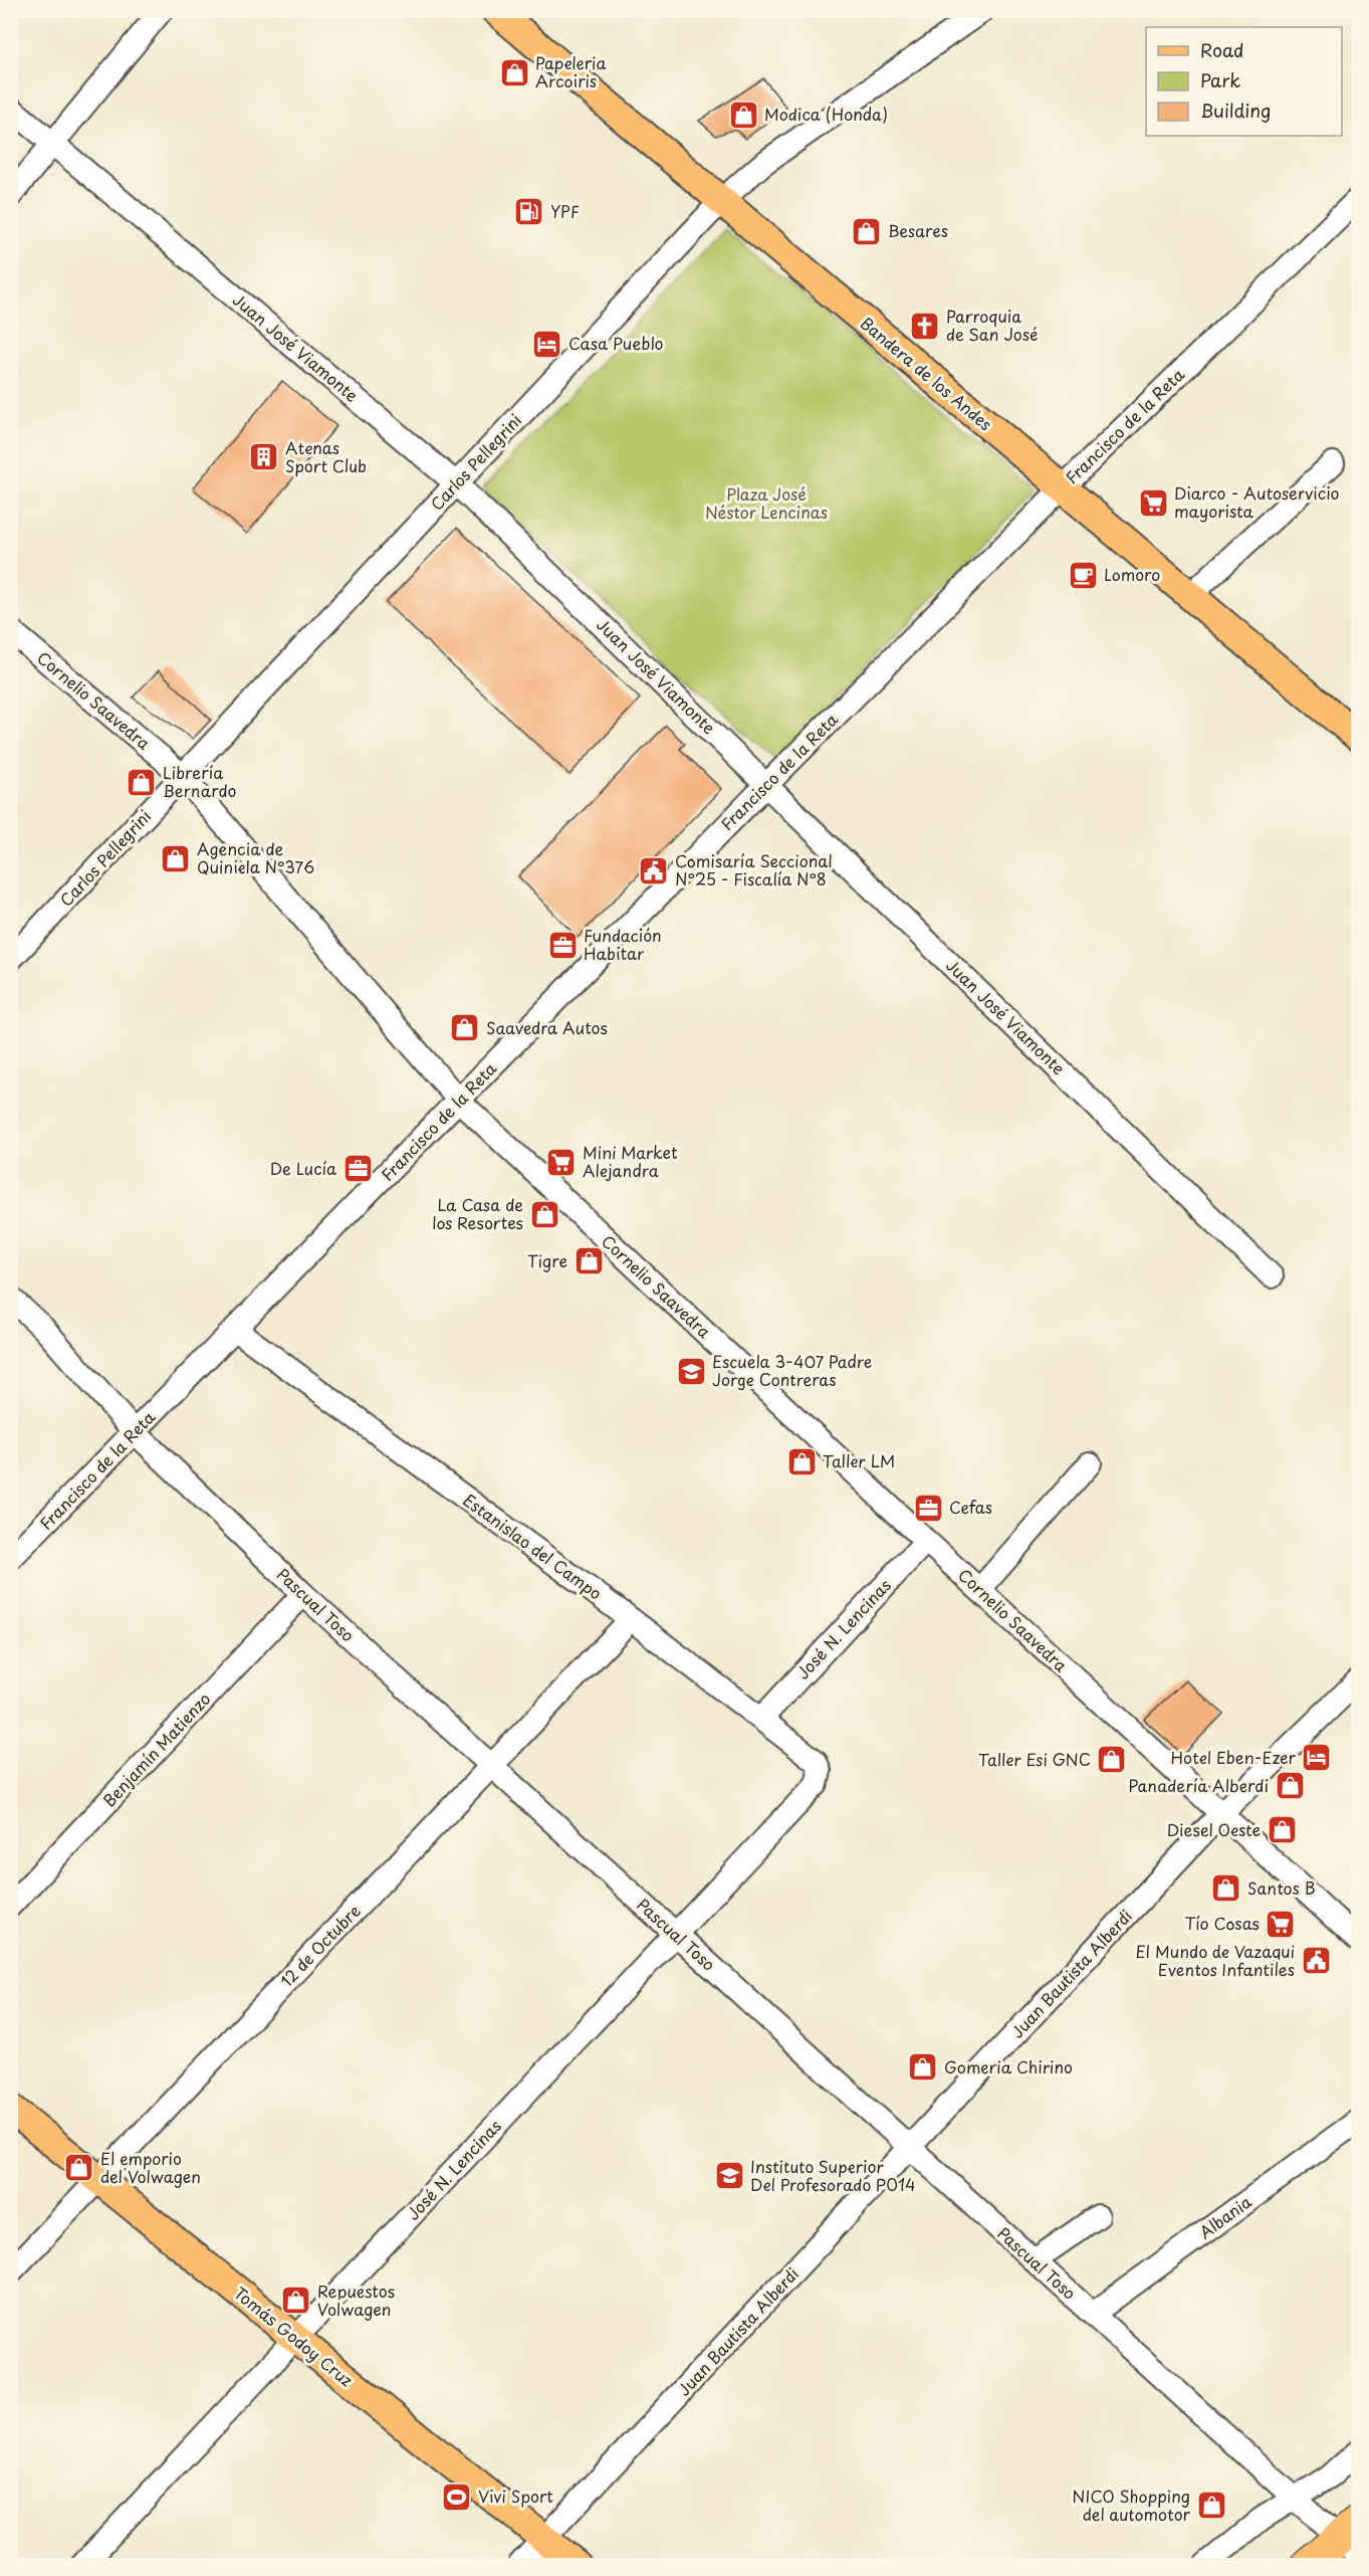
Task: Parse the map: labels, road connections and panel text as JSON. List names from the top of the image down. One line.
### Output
{"streets":{"main road":["Bandera de los Andes","Tomás Godoy Cruz"],"street":["Juan José Viamonte","Francisco de la Reta","Carlos Pellegrini","Cornelio Saavedra","Estanislao del Campo","Pascual Toso","José N. Lencinas","Benjamín Matienzo","12 de Octubre","Juan Bautista Alberdi","Albania"]},"crossings":[["Juan José Viamonte","Francisco de la Reta"],["Juan José Viamonte","Carlos Pellegrini"],["Bandera de los Andes","Francisco de la Reta"],["Bandera de los Andes","Carlos Pellegrini"],["Francisco de la Reta","Cornelio Saavedra"],["Francisco de la Reta","Estanislao del Campo"],["Francisco de la Reta","Pascual Toso"],["Carlos Pellegrini","Cornelio Saavedra"],["Cornelio Saavedra","José N. Lencinas"],["Cornelio Saavedra","Juan Bautista Alberdi"],["Estanislao del Campo","José N. Lencinas"],["Estanislao del Campo","12 de Octubre"],["Pascual Toso","José N. Lencinas"],["Pascual Toso","Benjamín Matienzo"],["Pascual Toso","12 de Octubre"],["Pascual Toso","Juan Bautista Alberdi"],["Pascual Toso","Albania"],["José N. Lencinas","Tomás Godoy Cruz"],["12 de Octubre","Tomás Godoy Cruz"],["Juan Bautista Alberdi","Tomás Godoy Cruz"]],"parks":["Plaza José Néstor Lencinas"],"places":{"shop":["Papeleria Arcoiris","Modica (Honda)","Besares","Librería Bernardo","Agencia de Quiniela N°376","Saavedra Autos","La Casa de los Resortes","Tigre","Taller LM","Taller Esi GNC","Panadería Alberdi","Diesel Oeste","Santos B","Gomeria Chirino","El emporio del Volwagen","Repuestos Volwagen","NICO Shopping del automotor"],"fuel station":["YPF"],"church":["Parroquia de San José"],"hotel":["Casa Pueblo","Hotel Eben-Ezer"],"building":["Atenas Sport Club"],"supermarket":["Diarco - Autoservicio mayorista","Mini Market Alejandra","Tío Cosas"],"cafe":["Lomoro"],"public building":["Comisaría Seccional N°25 - Fiscalía N°8","El Mundo de Vazagui Eventos Infantiles"],"office":["Fundación Habitar","De Lucía","Cefas"],"school or university":["Escuela 3-407 Padre Jorge Contreras","Instituto Superior Del Profesorado P014"],"sports":["Vivi Sport"]},"legend":["Road","Park","Building"]}
